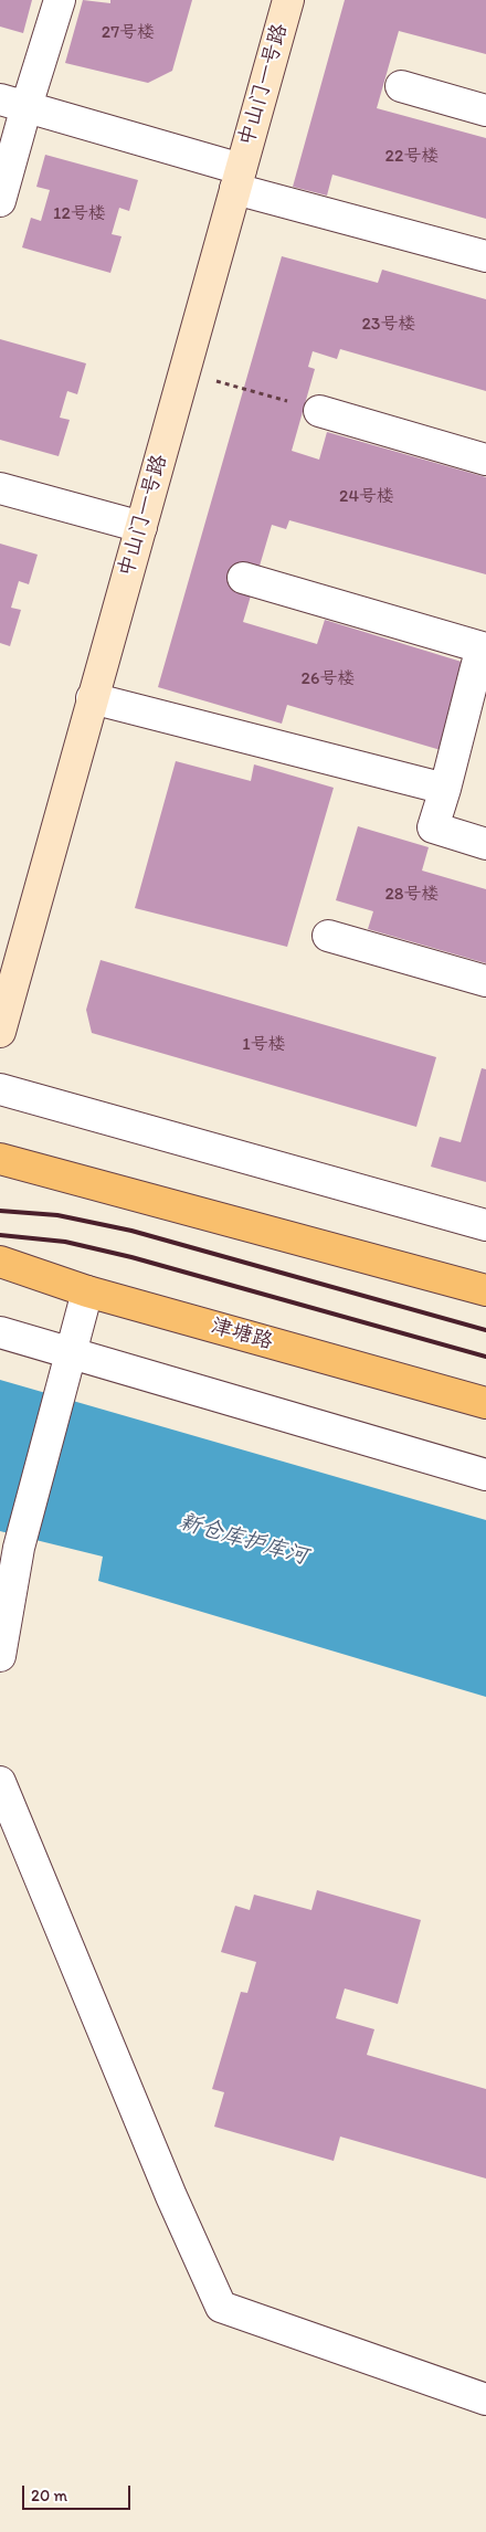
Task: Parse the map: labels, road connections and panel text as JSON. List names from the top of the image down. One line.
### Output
{"streets":{"main road":["津塘路"],"street":["中山门一号路"]},"water":["新仓库护库河"],"house_numbers":["27号楼","22号楼","12号楼","23号楼","24号楼","26号楼","28号楼","1号楼"],"scale_bar":"20 m"}
